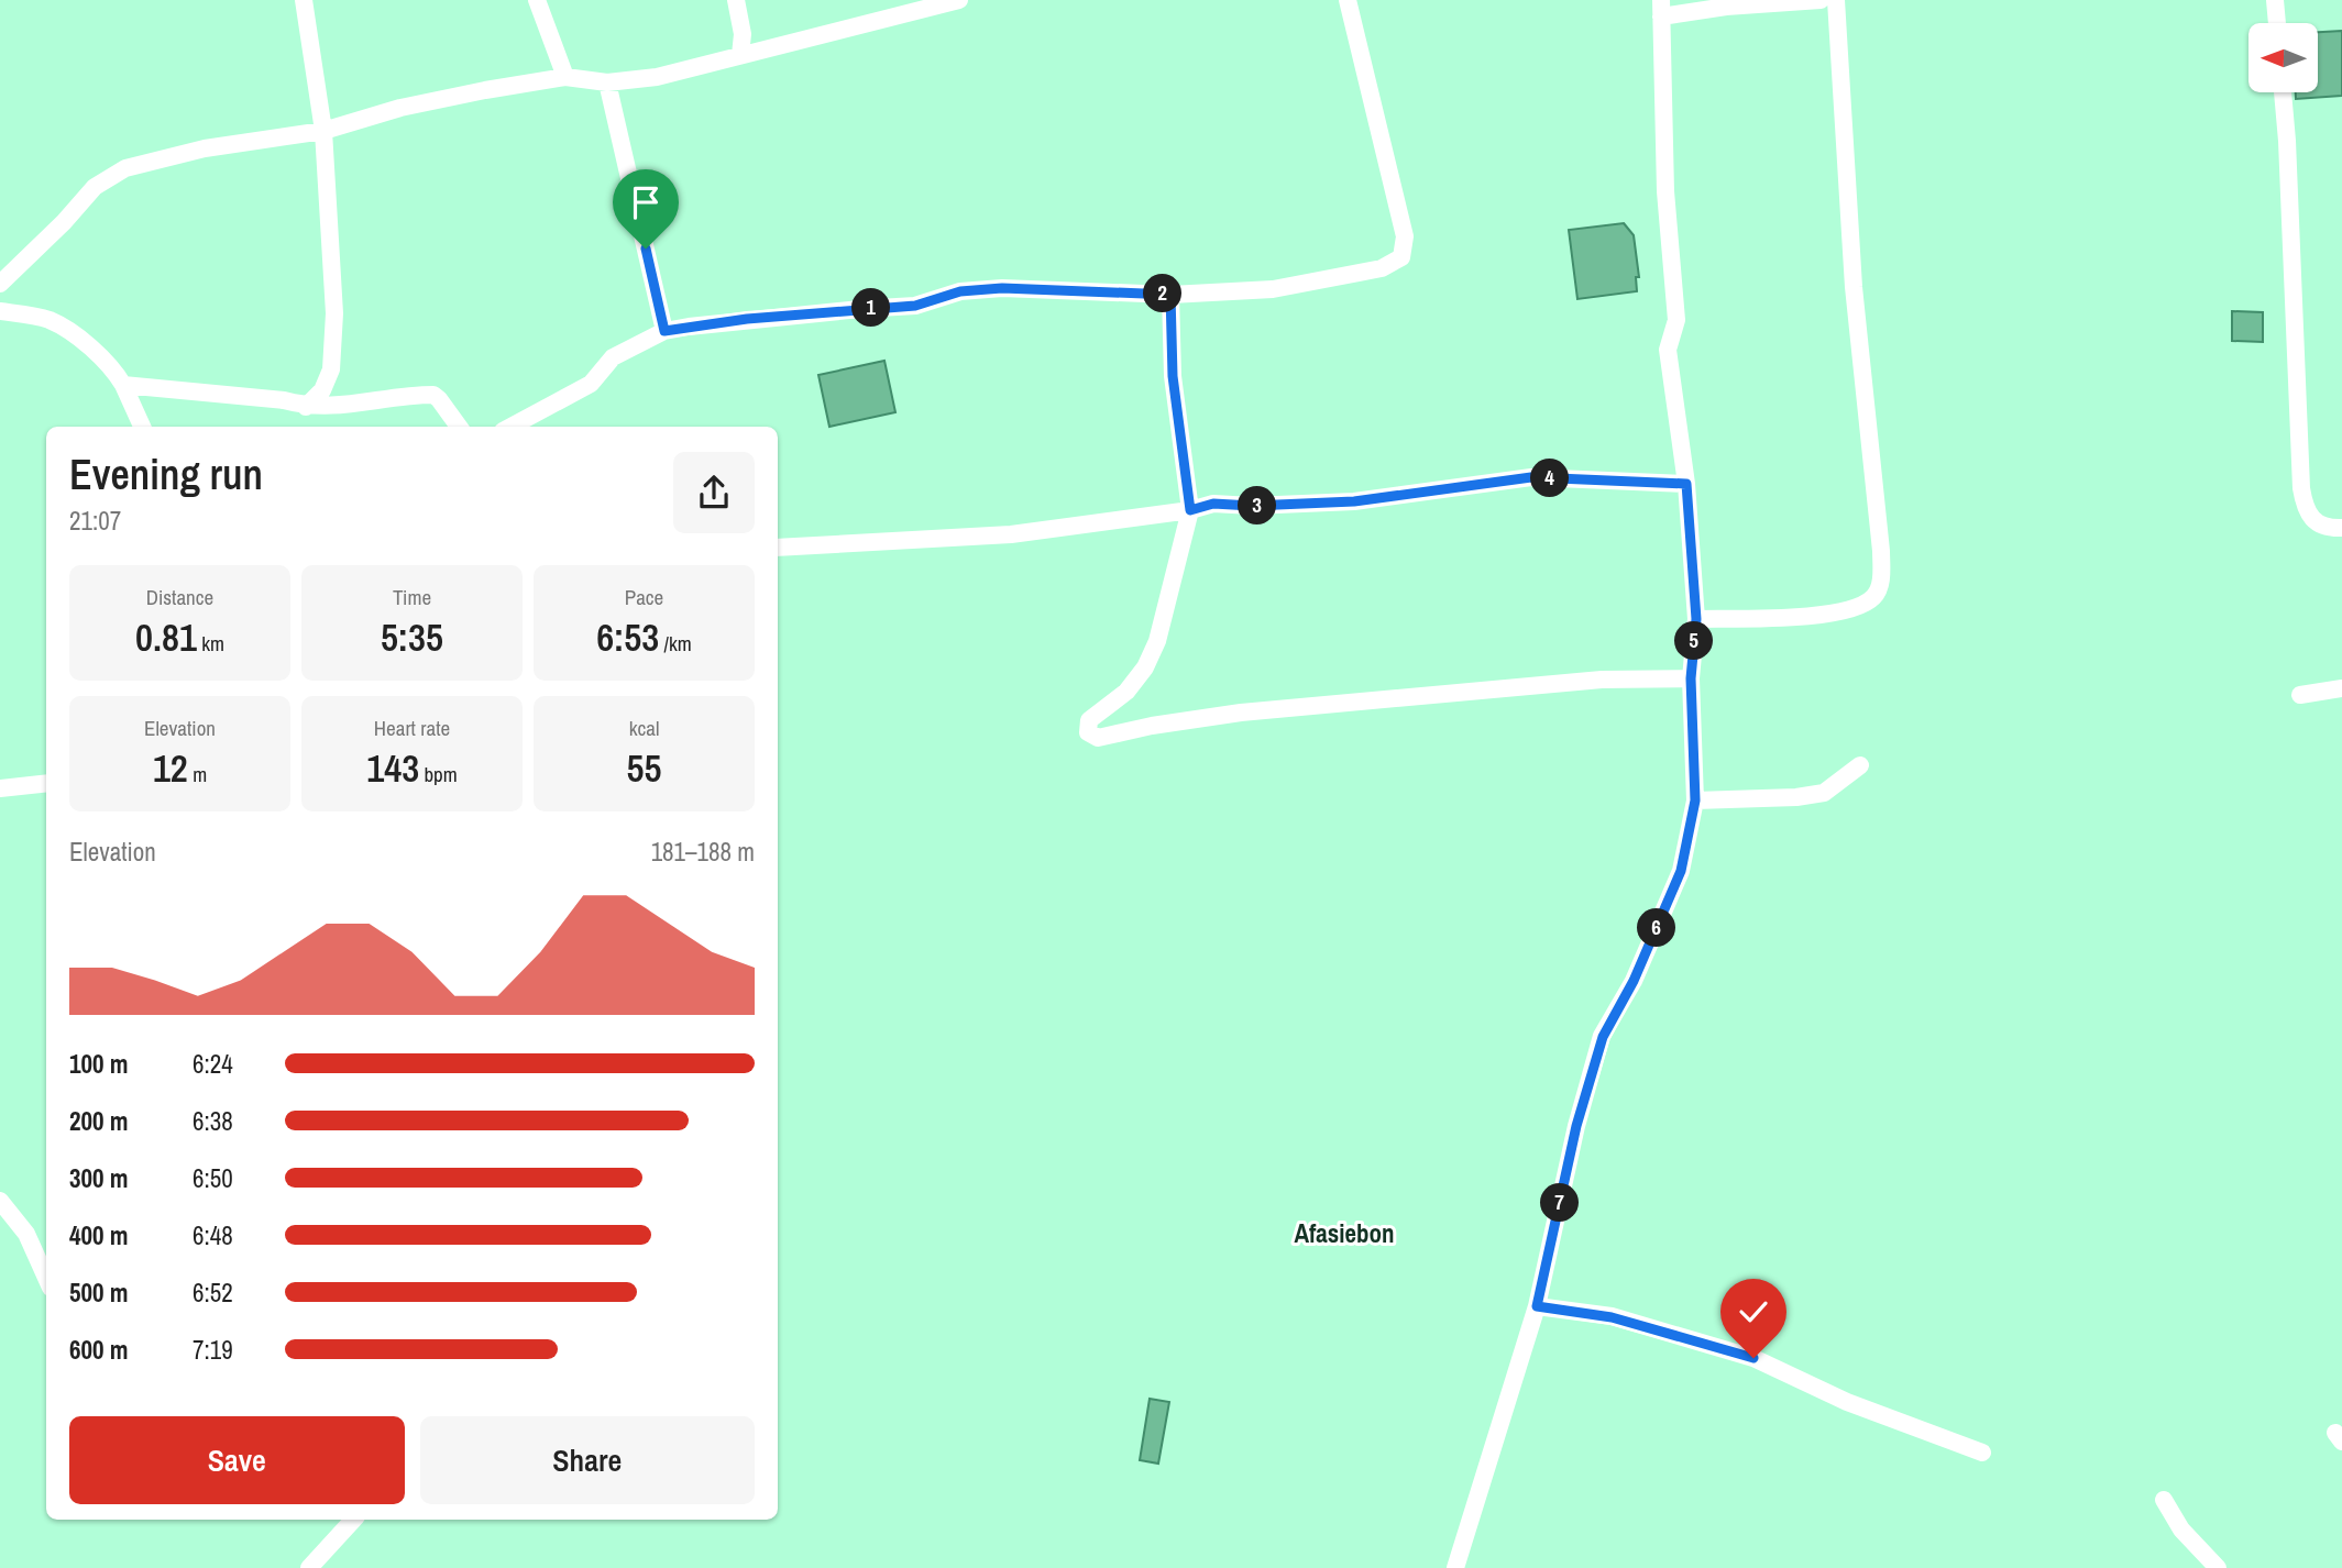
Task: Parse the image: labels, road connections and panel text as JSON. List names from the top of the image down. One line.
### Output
{"districts":["Afasiebon"],"north":"left","page":{"pins":["2","1","4","3","5","6","7"],"heading":["Evening run","21:07"],"stats":[["Distance","0.81 km"],["Time","5:35"],["Pace","6:53 /km"],["Elevation","12 m"],["Heart rate","143 bpm"],["kcal","55"]],"chart":["Elevation","181–188 m"],"list":[{"name":"100 m","note":"6:24"},{"name":"200 m","note":"6:38"},{"name":"300 m","note":"6:50"},{"name":"400 m","note":"6:48"},{"name":"500 m","note":"6:52"},{"name":"600 m","note":"7:19"}],"buttons":["Save","Share"]}}
